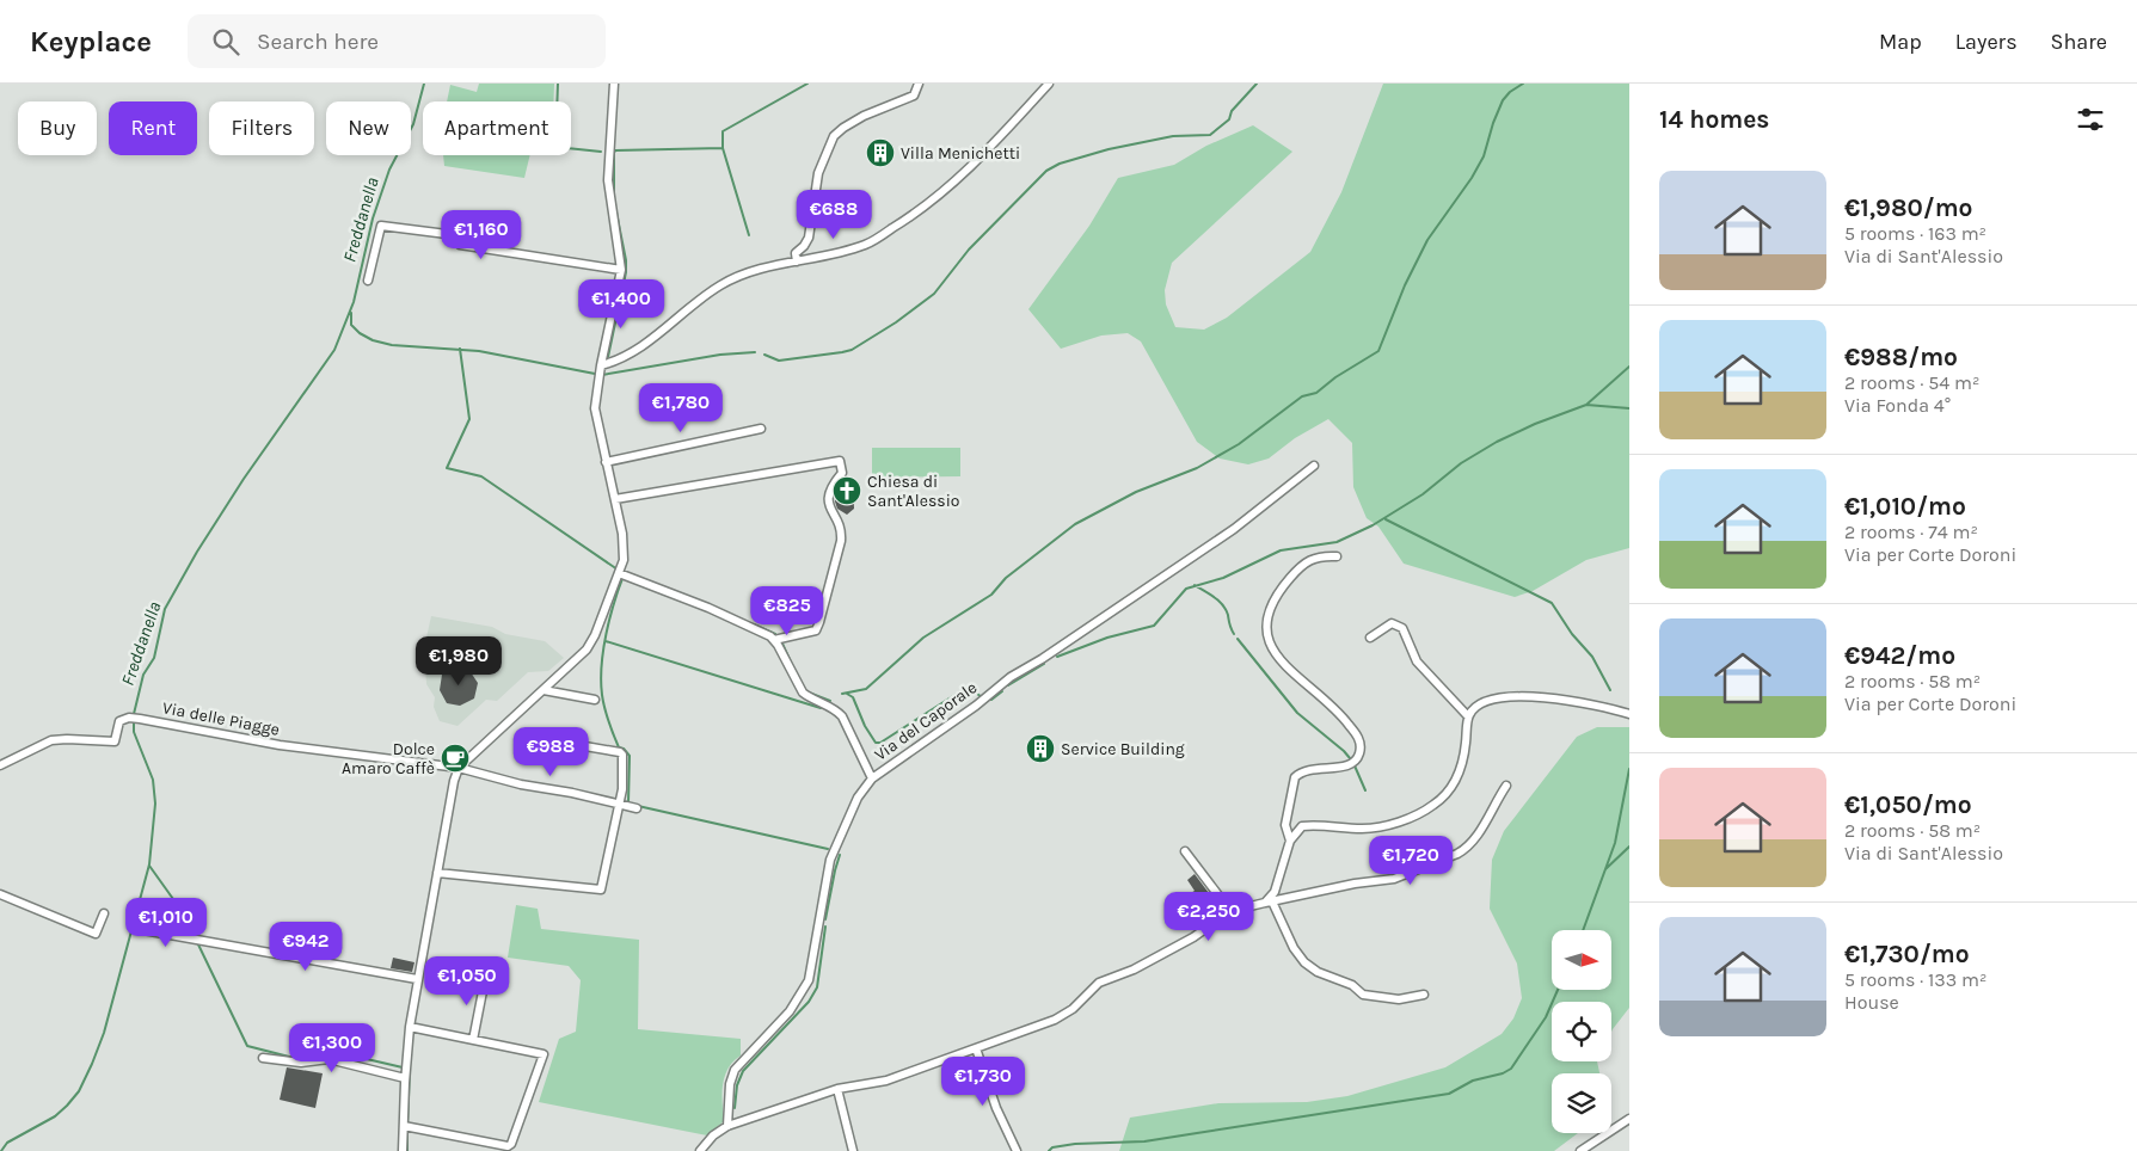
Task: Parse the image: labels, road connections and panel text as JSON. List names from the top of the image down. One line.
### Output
{"streets":{"street":["Via delle Piagge","Via del Caporale"]},"water":["Freddanella"],"places":{"building":["Villa Menichetti","Service Building"],"church":["Chiesa di Sant'Alessio"],"cafe":["Dolce Amaro Caffè"]},"north":"right","page":{"header":"Keyplace","search":"Search here","nav":["Map","Layers","Share"],"heading":"14 homes","chip":["Buy","Rent","Filters","New","Apartment"],"list":[{"name":"€1,980/mo","note":"5 rooms · 163 m² · Via di Sant'Alessio"},{"name":"€988/mo","note":"2 rooms · 54 m² · Via Fonda 4°"},{"name":"€1,010/mo","note":"2 rooms · 74 m² · Via per Corte Doroni"},{"name":"€942/mo","note":"2 rooms · 58 m² · Via per Corte Doroni"},{"name":"€1,050/mo","note":"2 rooms · 58 m² · Via di Sant'Alessio"},{"name":"€1,730/mo","note":"5 rooms · 133 m² · House"}],"price":["€688","€1,160","€1,400","€1,780","€825","€1,980","€988","€1,720","€2,250","€1,010","€942","€1,050","€1,300","€1,730"]}}
